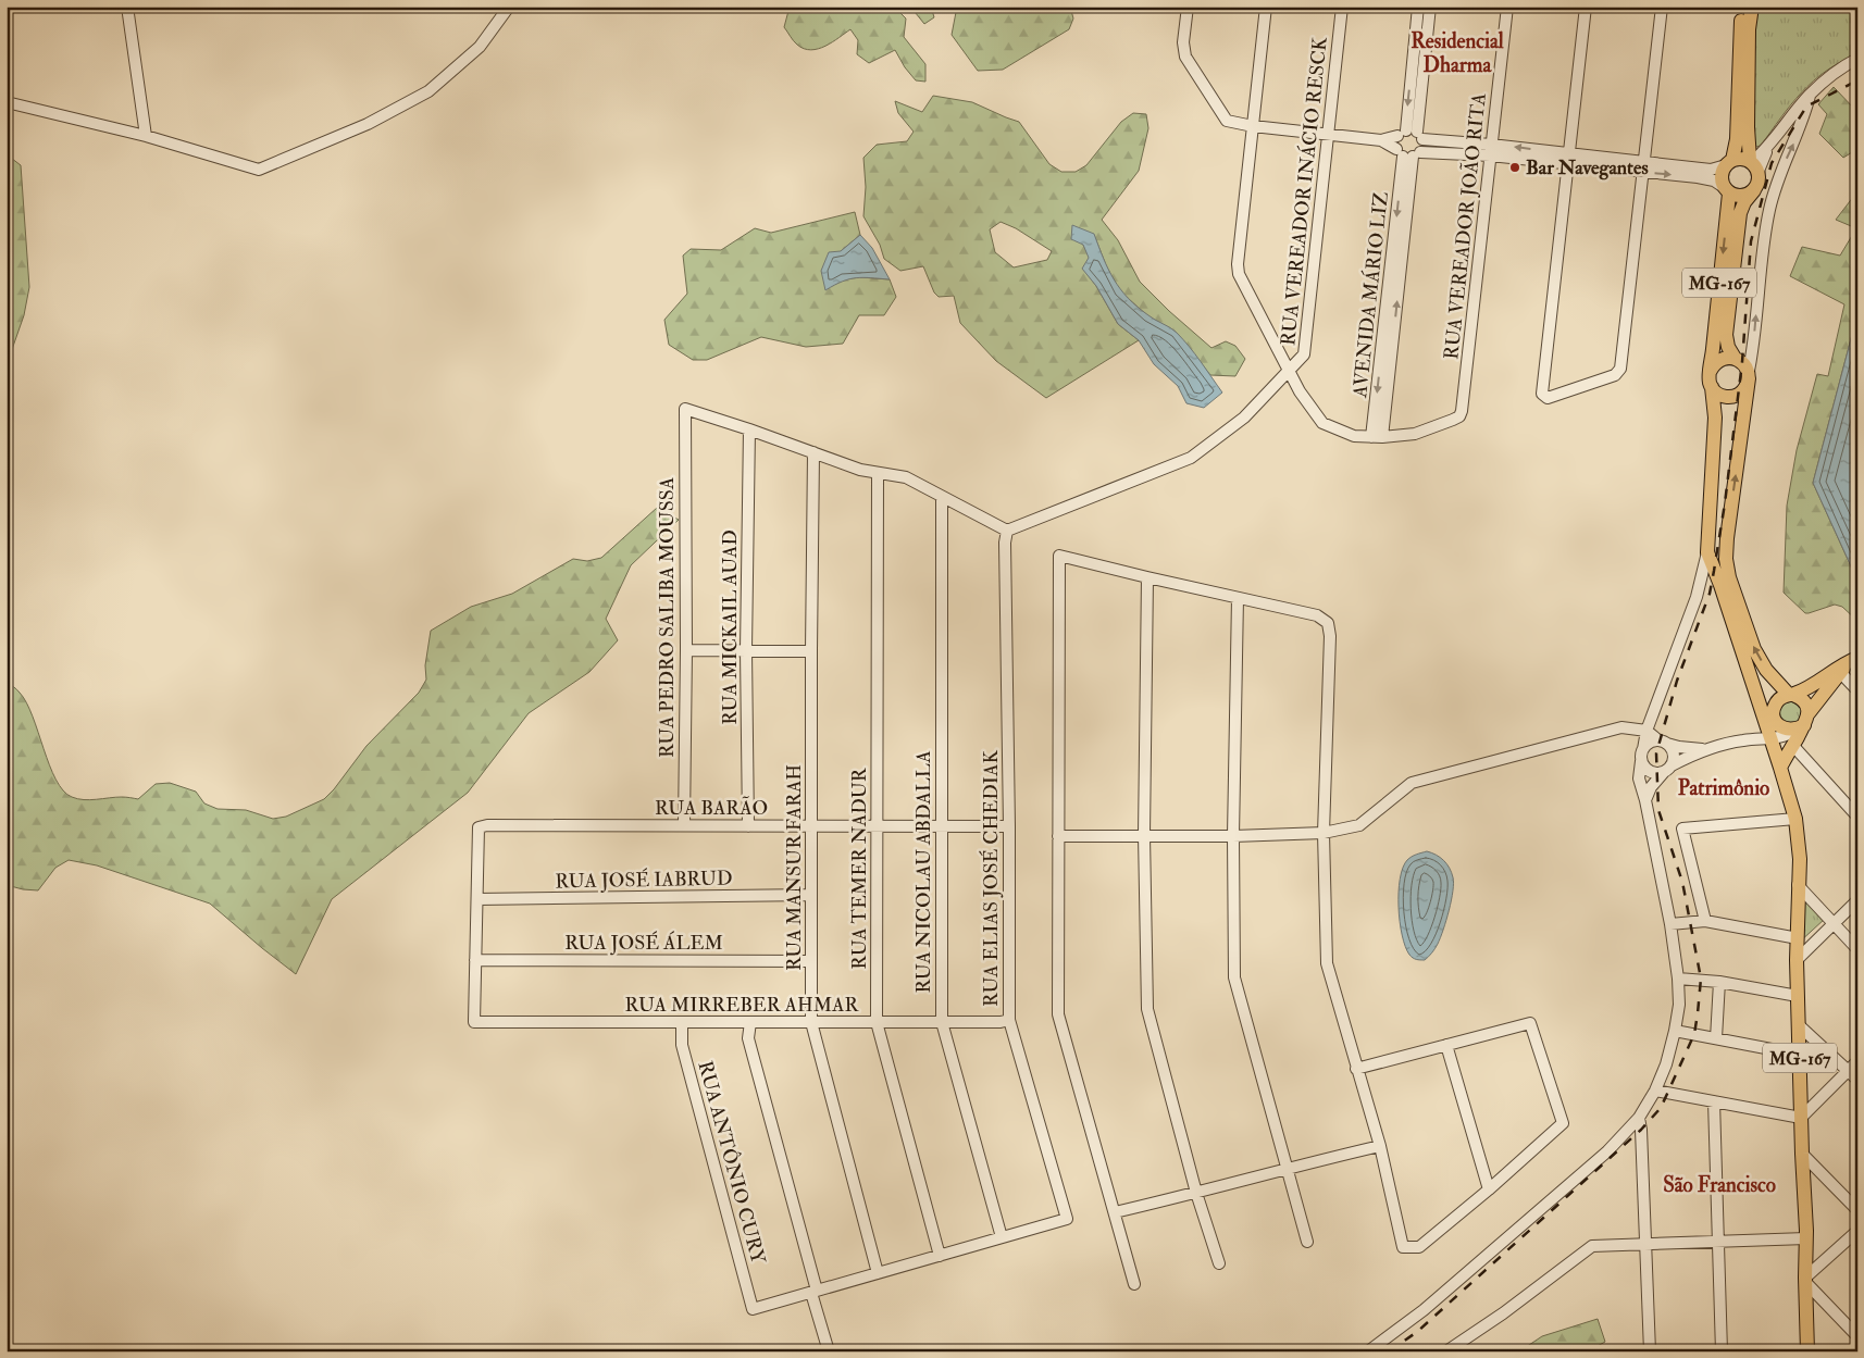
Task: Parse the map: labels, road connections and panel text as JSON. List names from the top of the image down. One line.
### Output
{"streets":{"main road":["MG-167"],"street":["RUA VEREADOR INÁCIO RESCK","RUA VEREADOR JOÃO RITA","AVENIDA MÁRIO LIZ","RUA PEDRO SALIBA MOUSSA","RUA MICKAIL AUAD","RUA BARÃO","RUA MANSUR FARAH","RUA TEMER NADUR","RUA NICOLAU ABDALLA","RUA ELIAS JOSÉ CHEDIAK","RUA JOSÉ IABRUD","RUA JOSÉ ÁLEM","RUA MIRREBER AHMAR","RUA ANTÔNIO CURY"]},"crossings":[["RUA VEREADOR INÁCIO RESCK","RUA ELIAS JOSÉ CHEDIAK"],["RUA VEREADOR JOÃO RITA","AVENIDA MÁRIO LIZ"],["RUA PEDRO SALIBA MOUSSA","RUA MICKAIL AUAD"],["RUA PEDRO SALIBA MOUSSA","RUA BARÃO"],["RUA MICKAIL AUAD","RUA BARÃO"],["RUA BARÃO","RUA MANSUR FARAH"],["RUA BARÃO","RUA TEMER NADUR"],["RUA BARÃO","RUA NICOLAU ABDALLA"],["RUA BARÃO","RUA ELIAS JOSÉ CHEDIAK"],["RUA BARÃO","RUA JOSÉ IABRUD"],["RUA MANSUR FARAH","RUA JOSÉ IABRUD"],["RUA MANSUR FARAH","RUA JOSÉ ÁLEM"],["RUA MANSUR FARAH","RUA MIRREBER AHMAR"],["RUA TEMER NADUR","RUA MIRREBER AHMAR"],["RUA NICOLAU ABDALLA","RUA ELIAS JOSÉ CHEDIAK"],["RUA NICOLAU ABDALLA","RUA MIRREBER AHMAR"],["RUA ELIAS JOSÉ CHEDIAK","RUA MIRREBER AHMAR"],["RUA JOSÉ ÁLEM","RUA MIRREBER AHMAR"],["RUA MIRREBER AHMAR","RUA ANTÔNIO CURY"]],"districts":["Residencial Dharma","Patrimônio","São Francisco"],"places":["Bar Navegantes"]}
